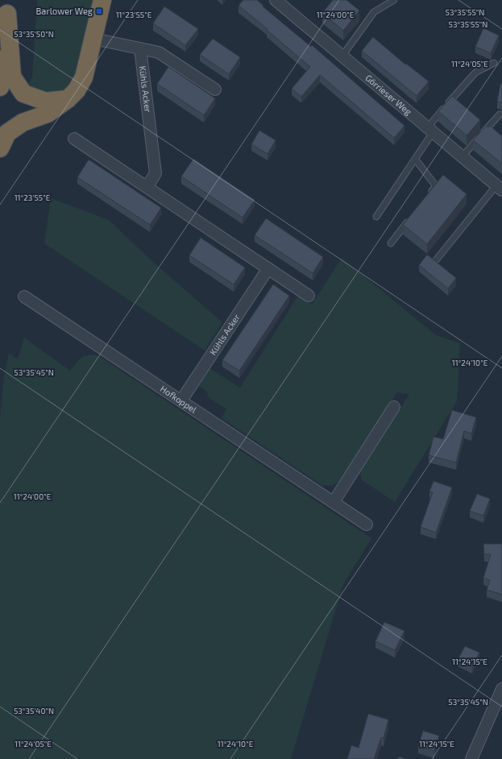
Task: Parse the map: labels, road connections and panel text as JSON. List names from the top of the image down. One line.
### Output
{"streets":{"street":["Kühls Acker","Görrieser Weg","Hofkoppel"]},"crossings":[["Kühls Acker","Hofkoppel"]],"places":{"transit":["Barlower Weg"]},"coordinates":["53°35'55\"N","11°24'00\"E","11°23'55\"E","53°35'50\"N","11°24'05\"E","11°24'10\"E","53°35'45\"N","11°24'15\"E","53°35'40\"N"]}
